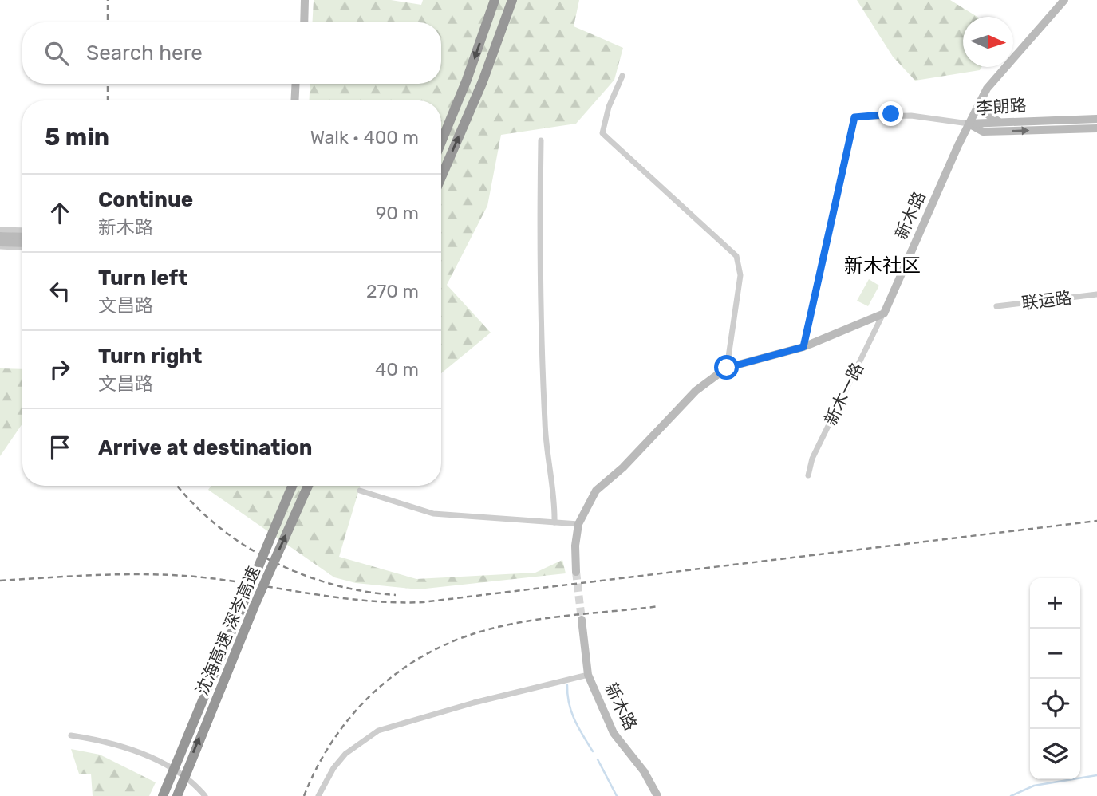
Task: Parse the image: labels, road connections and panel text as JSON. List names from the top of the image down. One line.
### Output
{"streets":{"highway":["沈海高速 深岑高速"],"street":["李朗路","新木路","联运路","新木一路"]},"crossings":[["李朗路","新木路"],["新木路","新木一路"]],"districts":["新木社区"],"north":"right","page":{"search":"Search here","heading":["5 min","Walk · 400 m"],"list":[["Continue","新木路","90 m"],["Turn left","文昌路","270 m"],["Turn right","文昌路","40 m"],"Arrive at destination"],"map_buttons":["+","−"]}}
